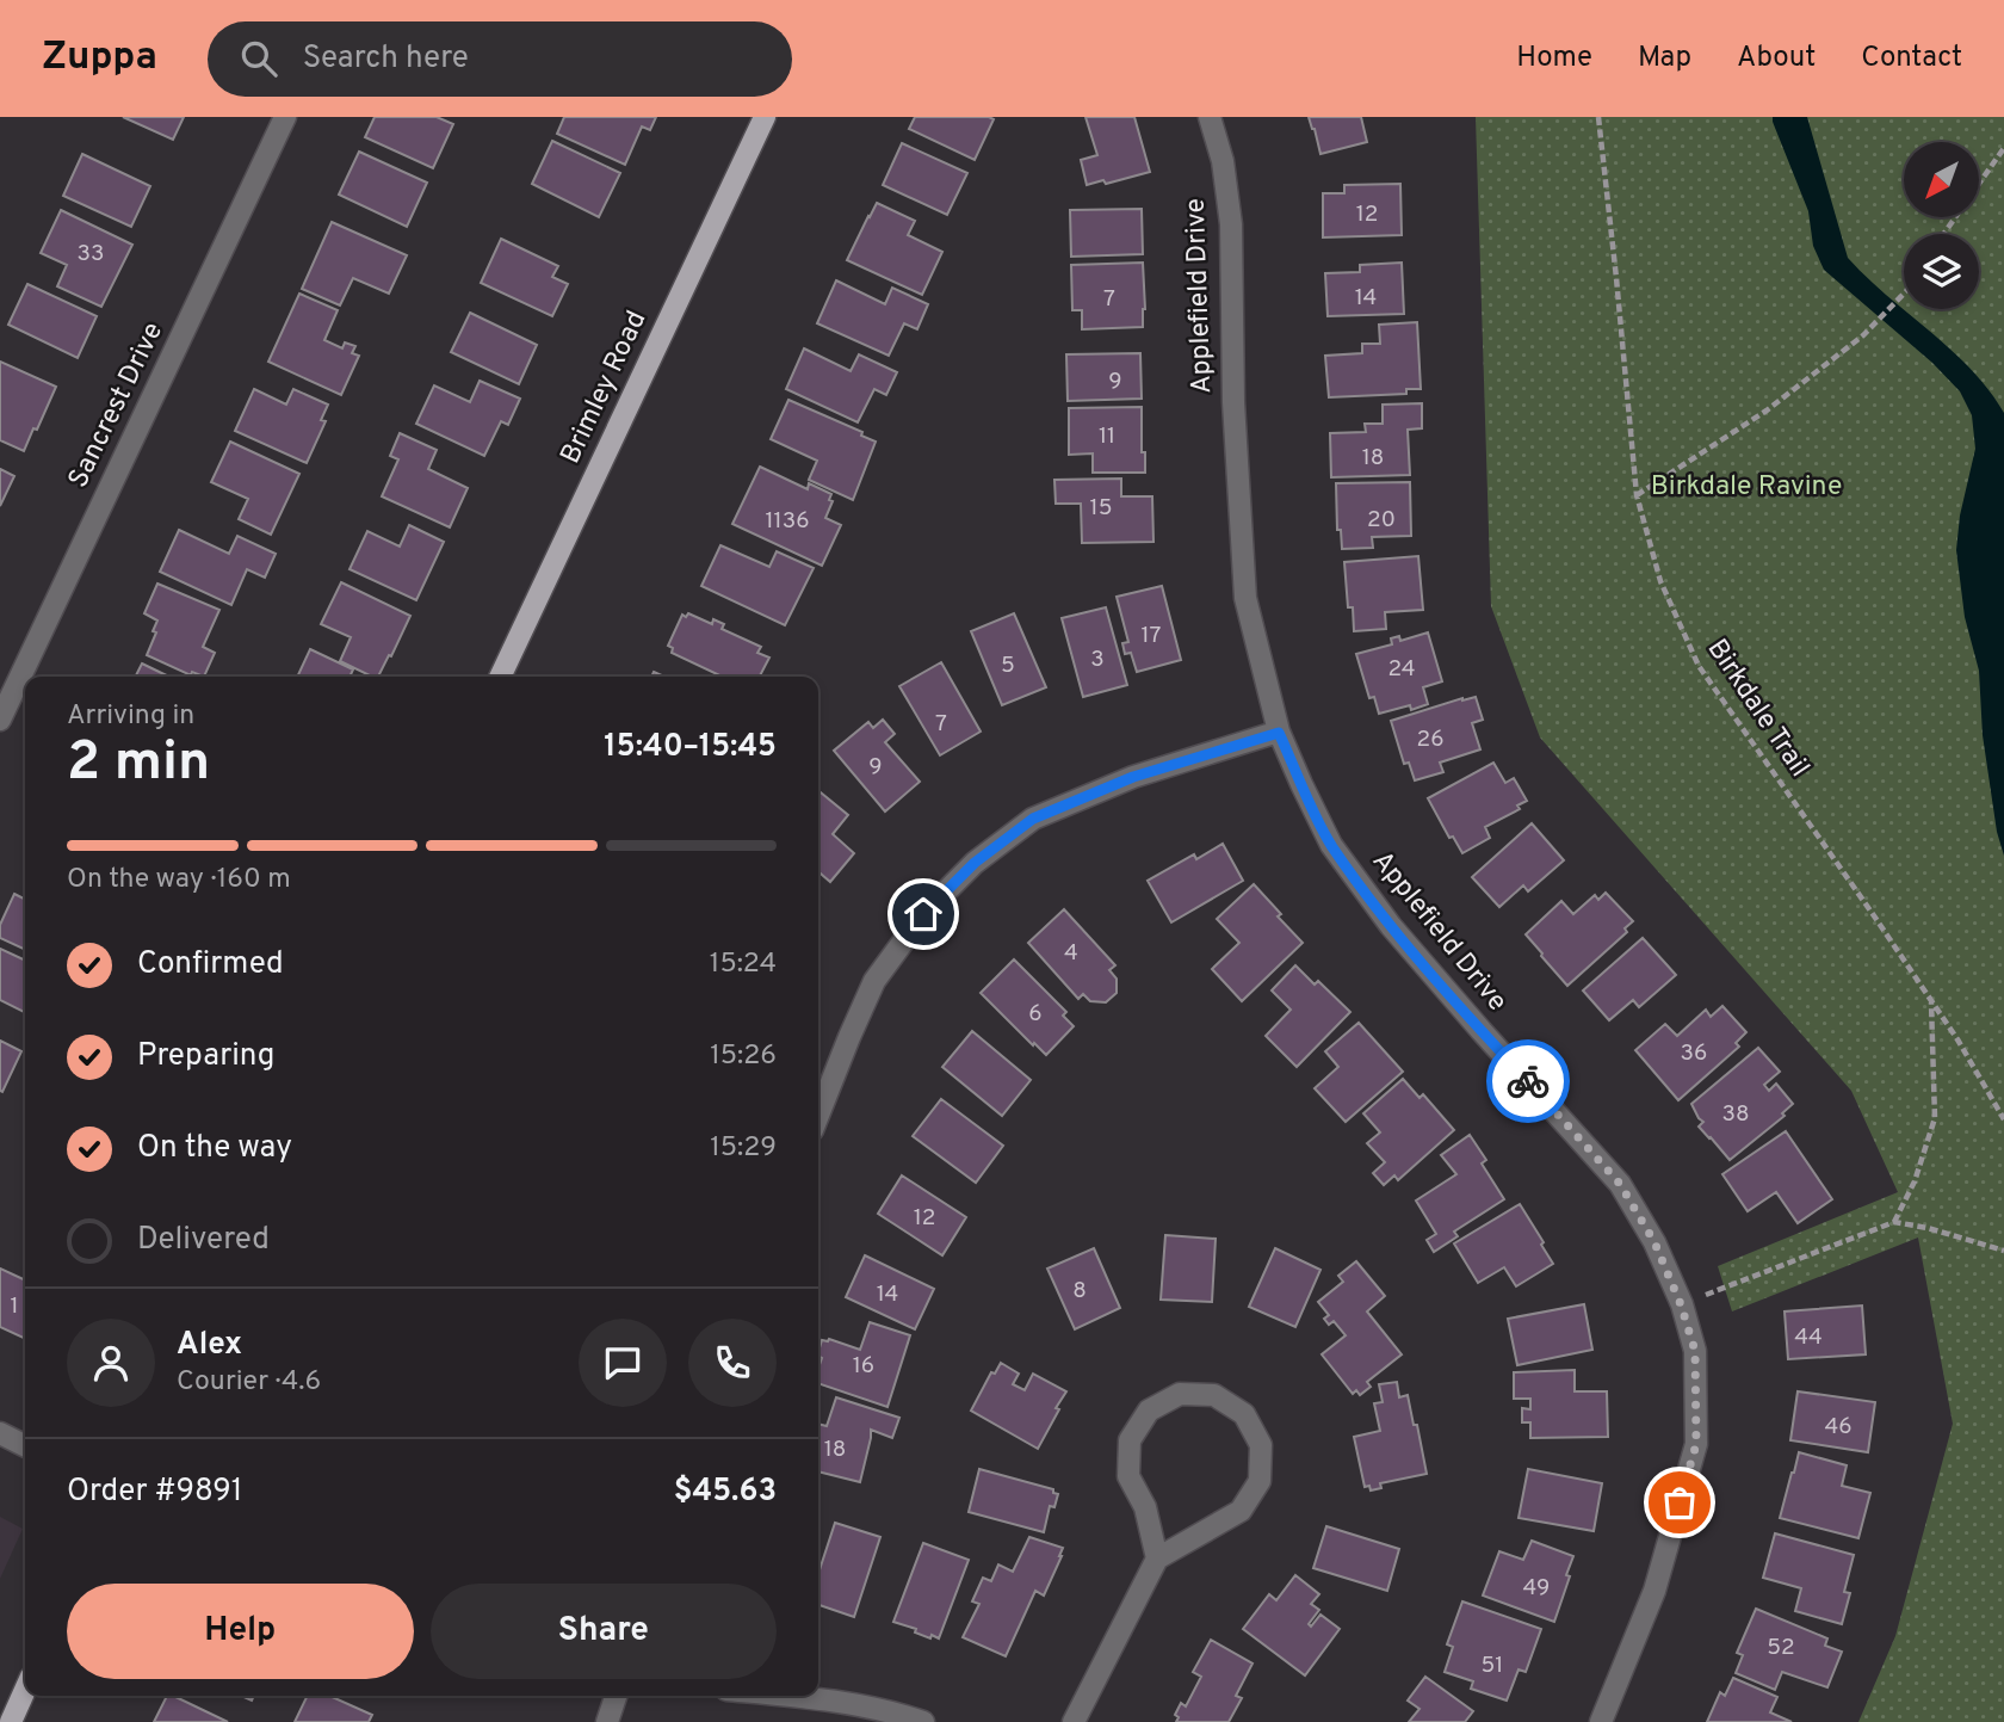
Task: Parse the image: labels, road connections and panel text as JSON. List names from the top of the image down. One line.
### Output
{"streets":{"main road":["Brimley Road"],"street":["Applefield Drive","Sancrest Drive"],"path":["Birkdale Trail"]},"parks":["Birkdale Ravine"],"house_numbers":["12","33","14","7","9","11","18","15","20","1136","17","3","5","24","7","26","9","4","6","36","38","12","8","14","1","44","16","46","18","49","52","51"],"north":"bottom left","page":{"header":"Zuppa","search":"Search here","nav":["Home","Map","About","Contact"],"heading":["2 min","Arriving in","15:40–15:45"],"panel":["Alex","Courier · 4.6","Order #9891","$45.63"],"bar":"On the way · 160 m","list":[["Confirmed","15:24"],["Preparing","15:26"],["On the way","15:29"],"Delivered"],"buttons":["Help","Share"]}}
